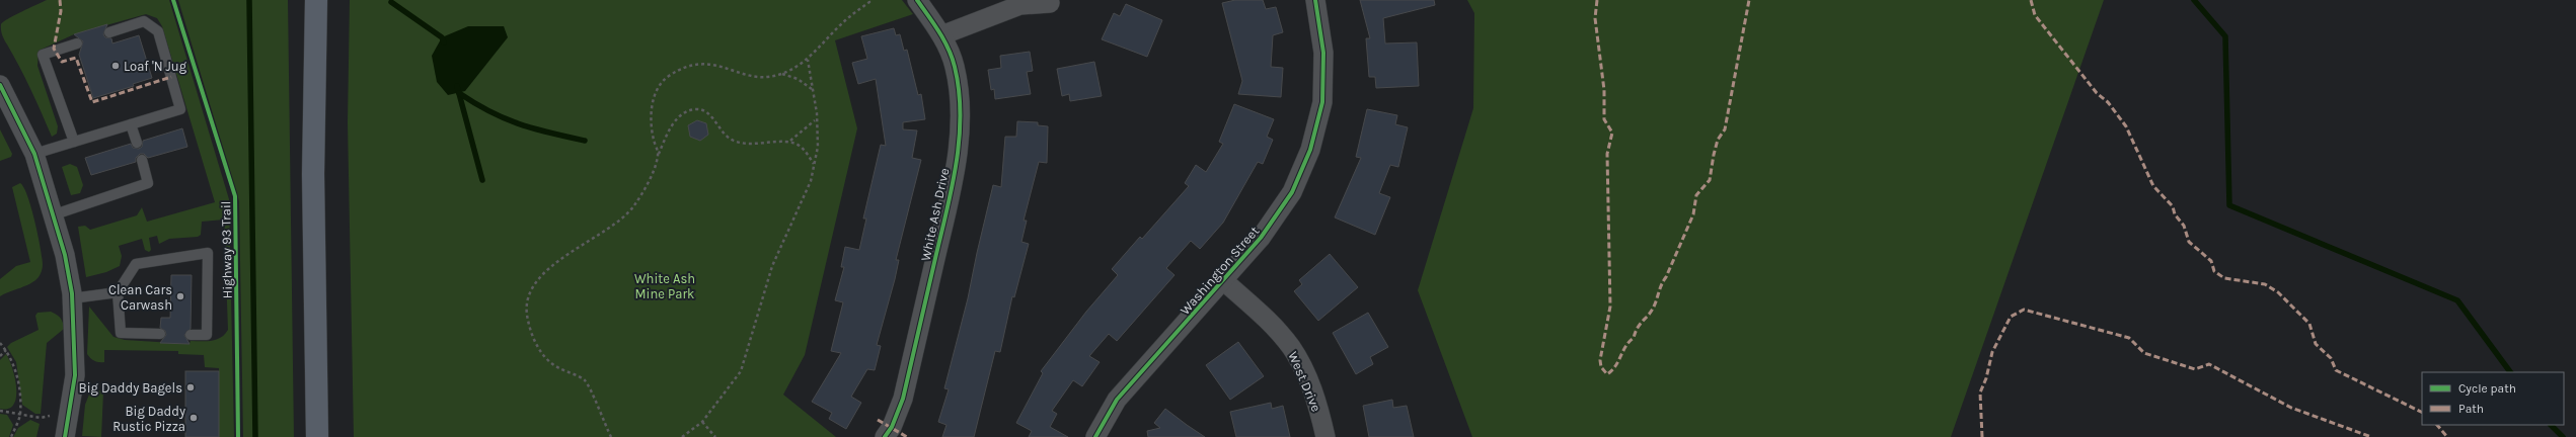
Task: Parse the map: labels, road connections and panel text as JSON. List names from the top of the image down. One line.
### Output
{"streets":{"street":["White Ash Drive","Washington Street","West Drive"],"cycle path":["Highway 93 Trail"]},"crossings":[["Washington Street","West Drive"]],"parks":["White Ash Mine Park"],"places":["Loaf 'N Jug","Clean Cars Carwash","Big Daddy Bagels","Big Daddy Rustic Pizza"],"legend":["Cycle path","Path"]}
